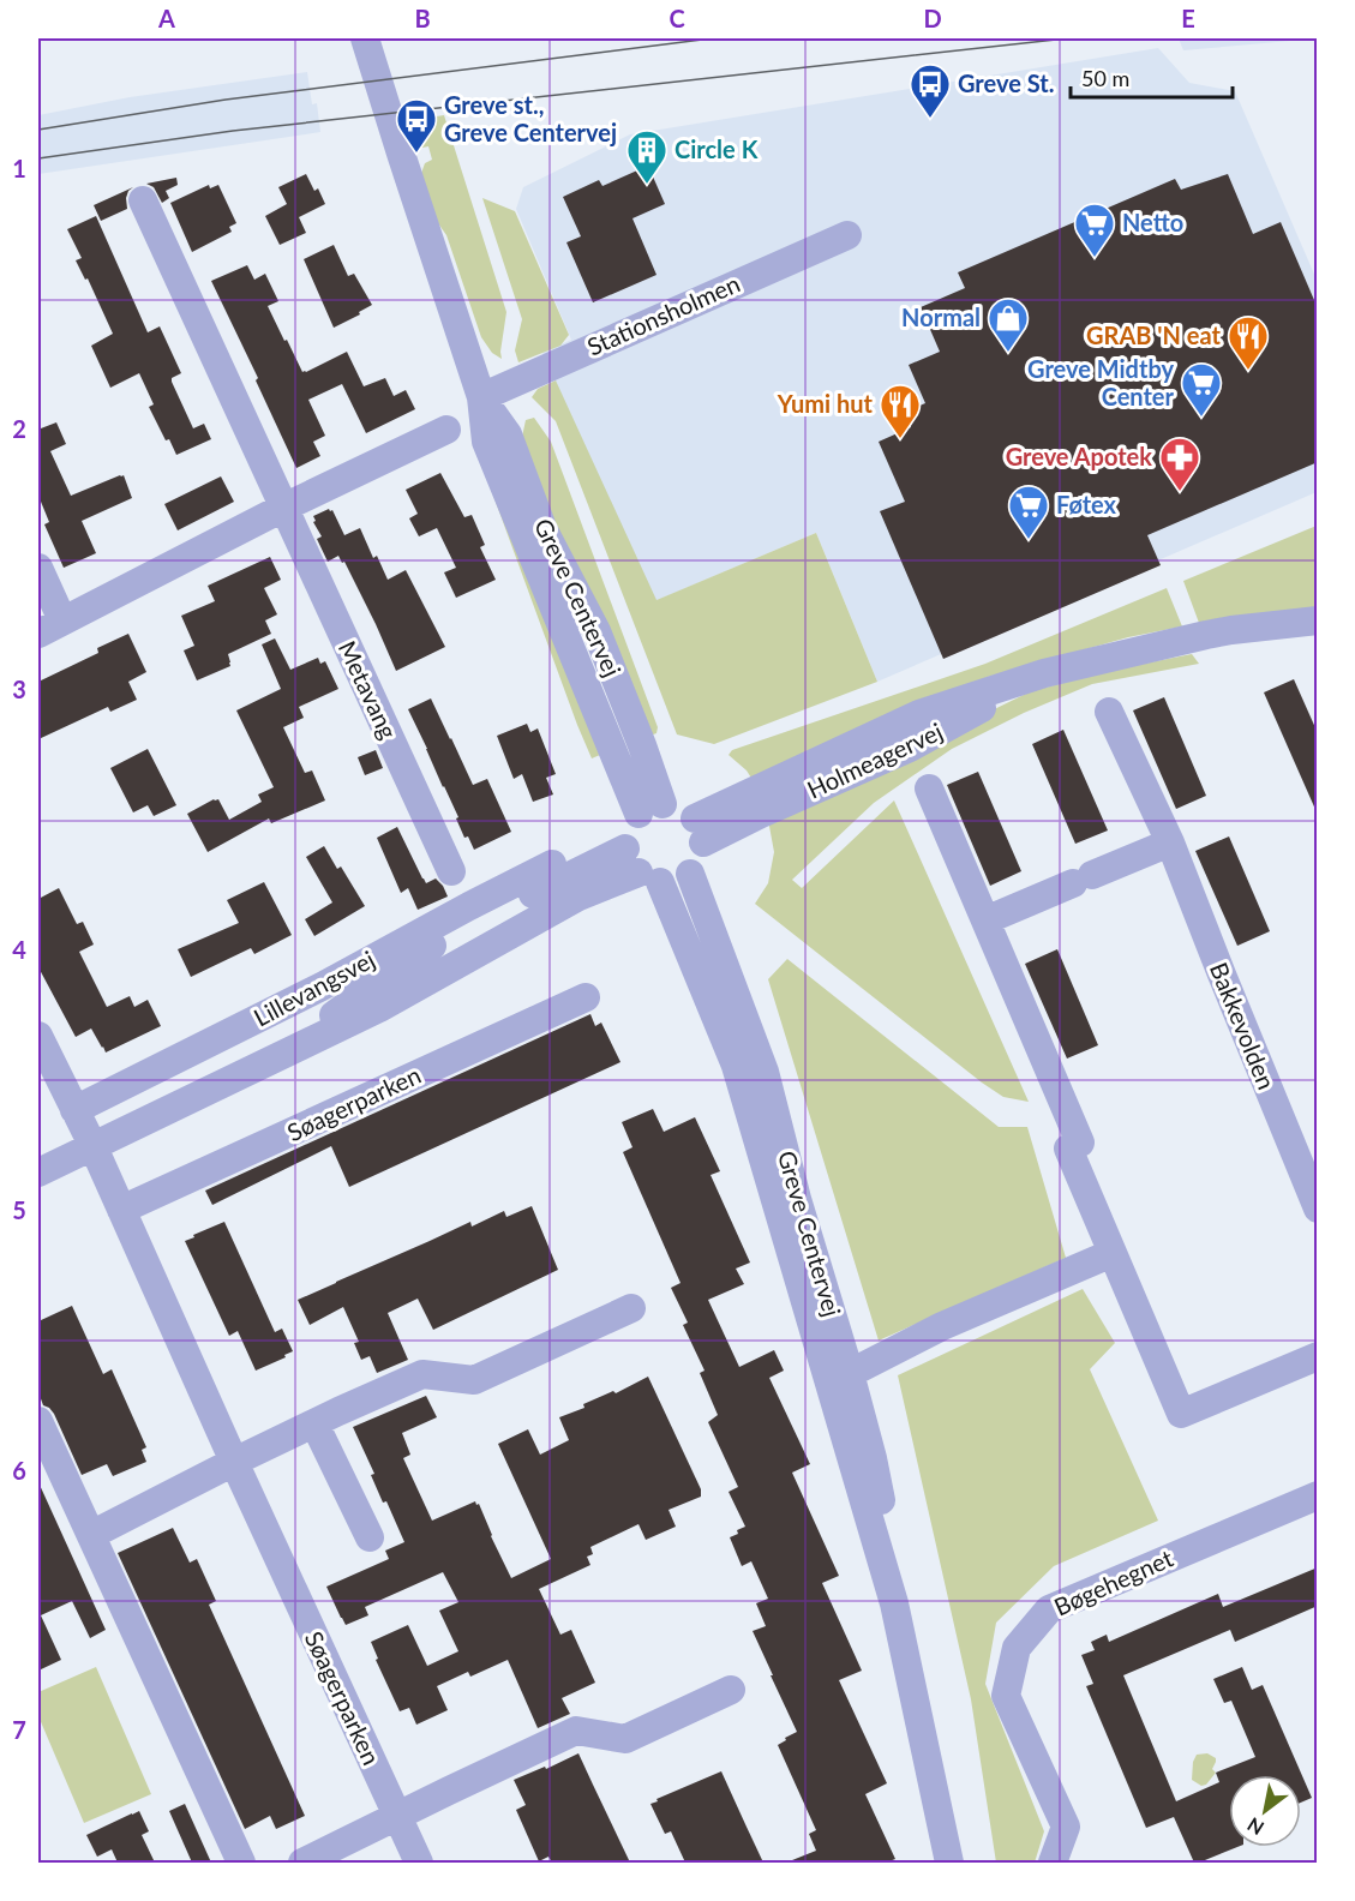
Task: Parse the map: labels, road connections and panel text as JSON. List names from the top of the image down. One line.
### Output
{"streets":{"street":["Stationsholmen","Greve Centervej","Metavang","Holmeagervej","Lillevangsvej","Bakkevolden","Søagerparken","Bøgehegnet"]},"crossings":[["Stationsholmen","Greve Centervej"],["Greve Centervej","Holmeagervej"],["Greve Centervej","Lillevangsvej"],["Holmeagervej","Lillevangsvej"],["Lillevangsvej","Søagerparken"]],"places":{"bus stop":["Greve St.","Greve st., Greve Centervej"],"building":["Circle K"],"supermarket":["Netto","Greve Midtby Center","Føtex"],"shop":["Normal"],"restaurant":["GRAB 'N eat","Yumi hut"],"pharmacy":["Greve Apotek"]},"scale_bar":"50 m","north":"bottom left","grid":{"columns":["A","B","C","D","E"],"rows":["1","2","3","4","5","6","7"]}}
